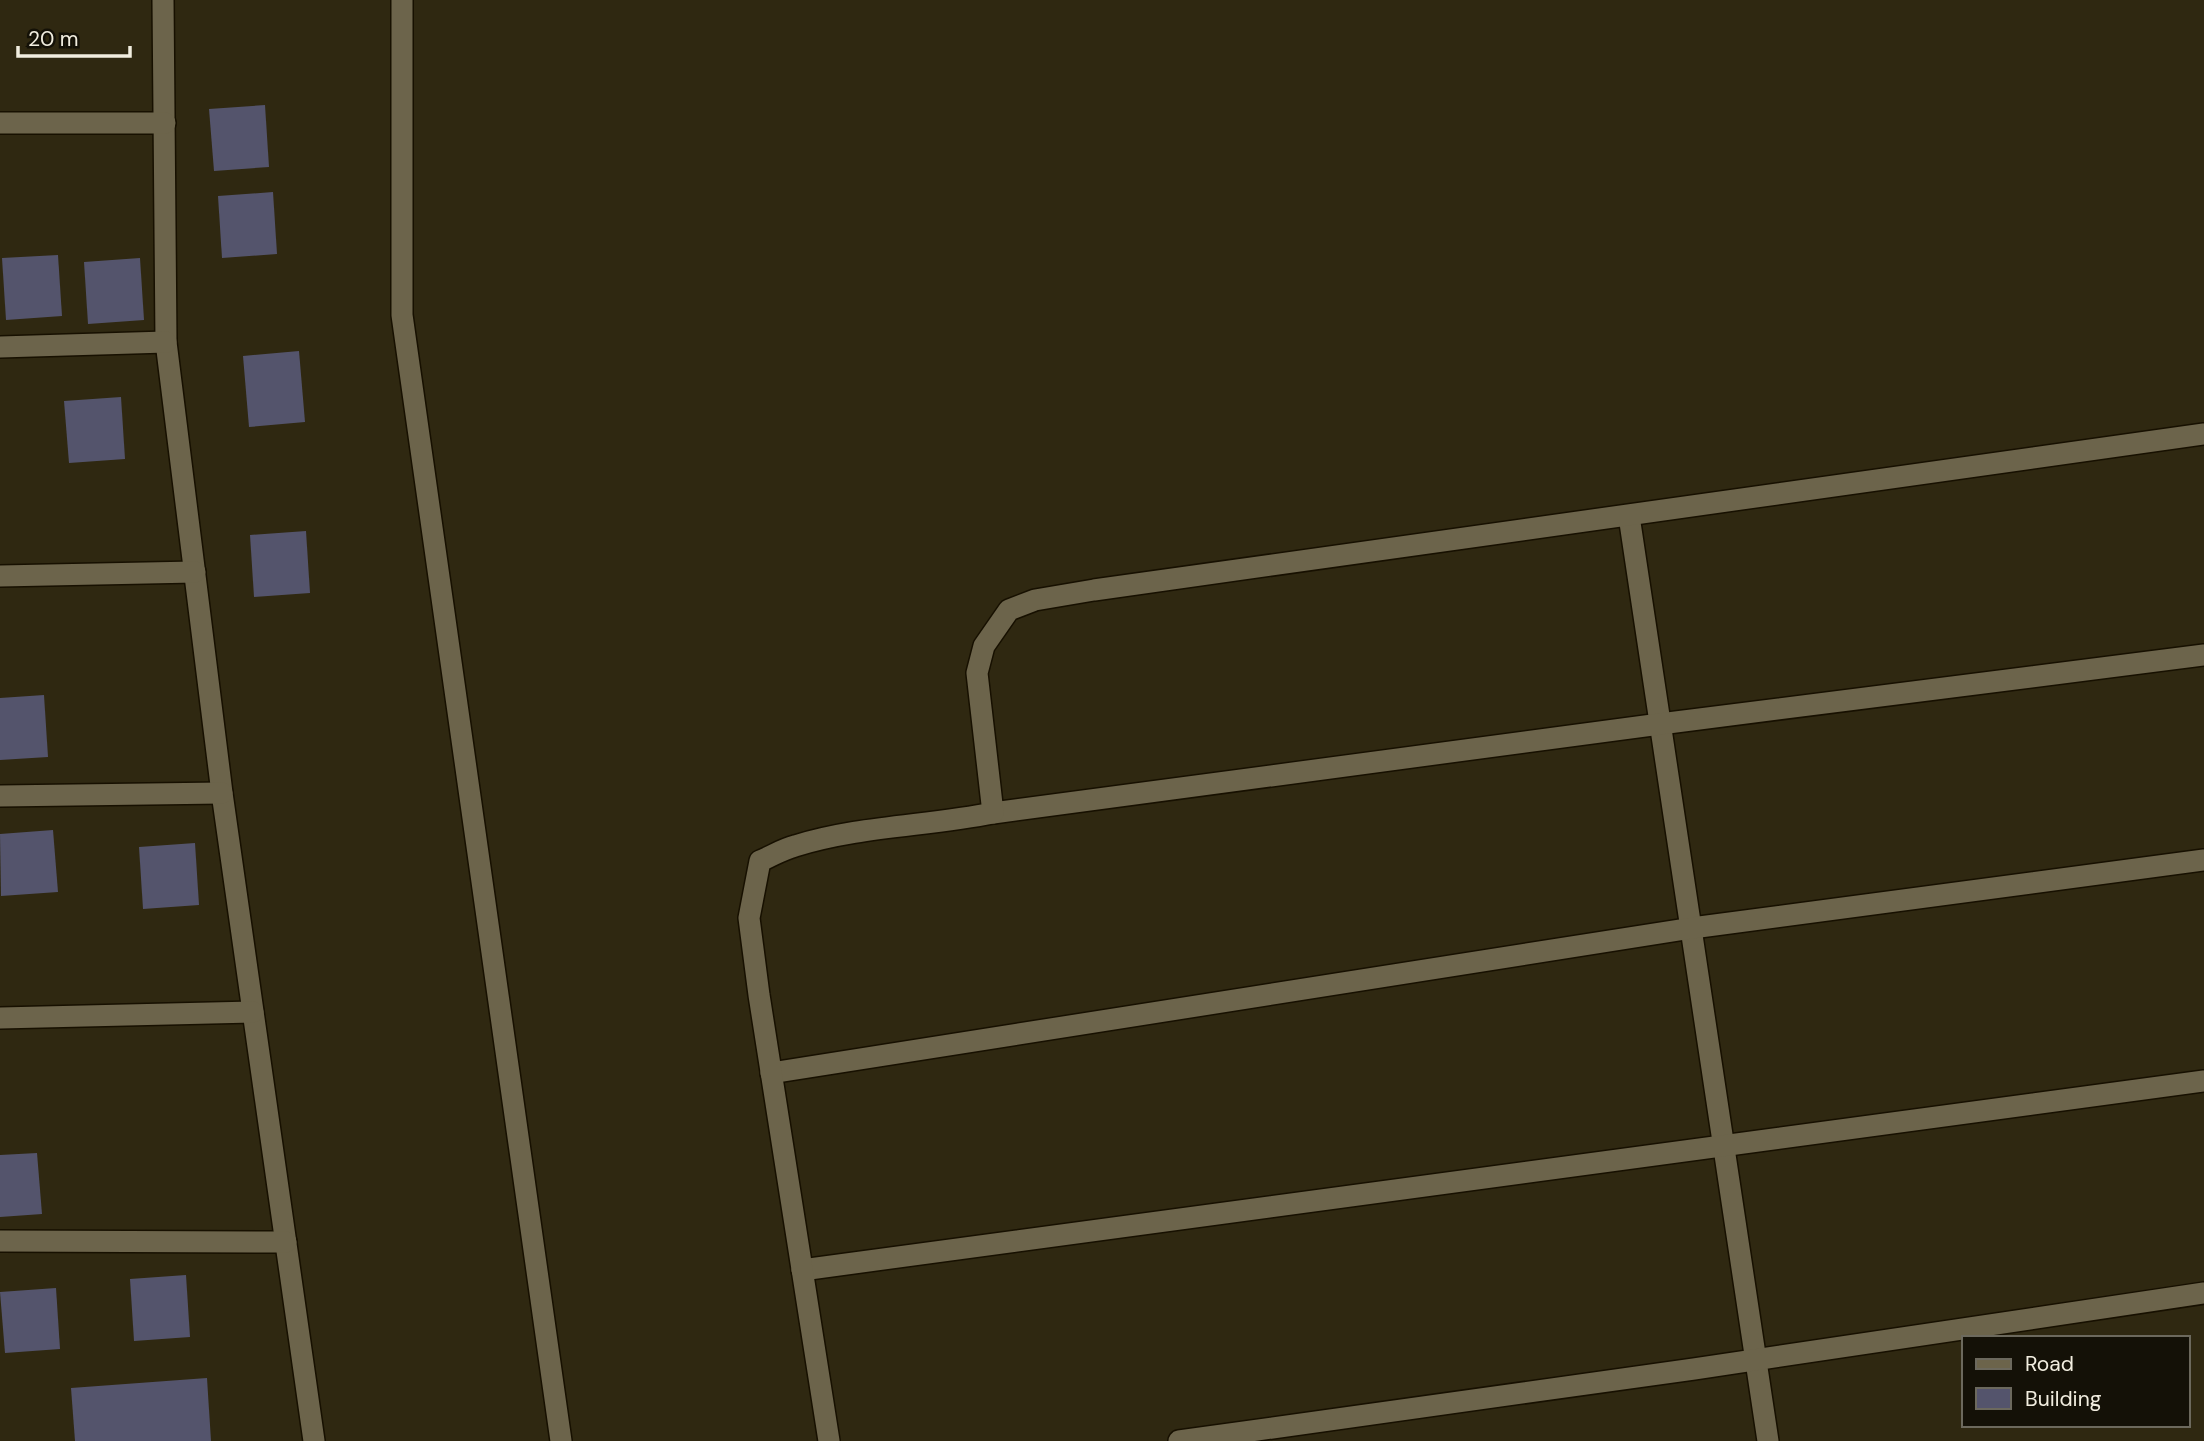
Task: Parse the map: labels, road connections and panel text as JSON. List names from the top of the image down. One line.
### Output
{"legend":["Road","Building"],"scale_bar":"20 m"}
